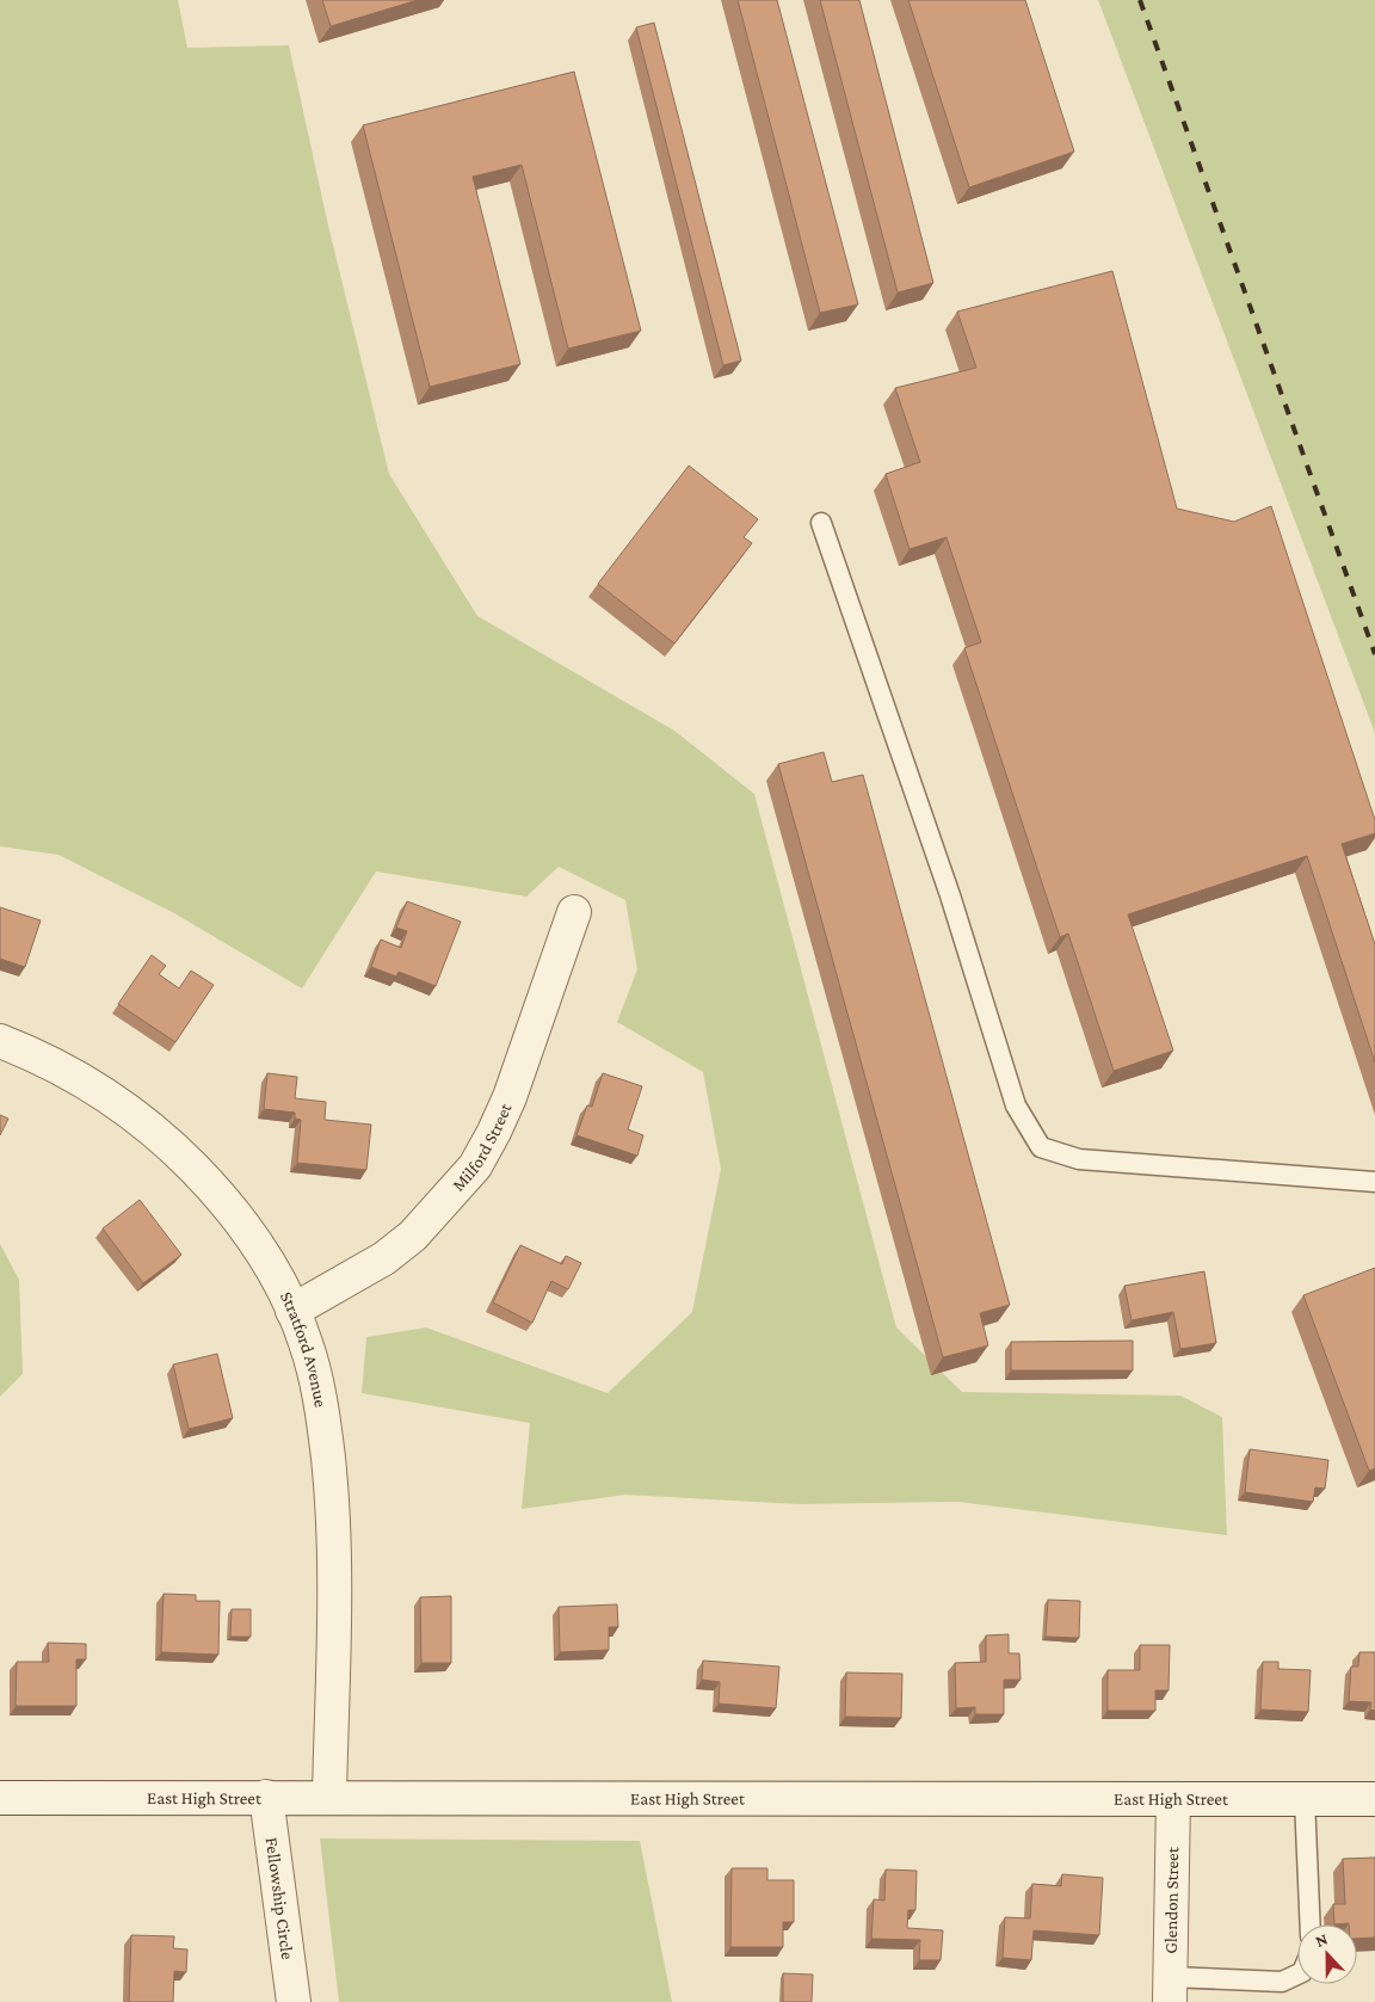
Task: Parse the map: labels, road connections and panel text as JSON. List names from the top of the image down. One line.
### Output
{"streets":{"street":["Milford Street","Stratford Avenue","East High Street","Fellowship Circle","Glendon Street"]},"crossings":[["Milford Street","Stratford Avenue"],["Stratford Avenue","East High Street"],["East High Street","Fellowship Circle"],["East High Street","Glendon Street"]],"north":"top"}
